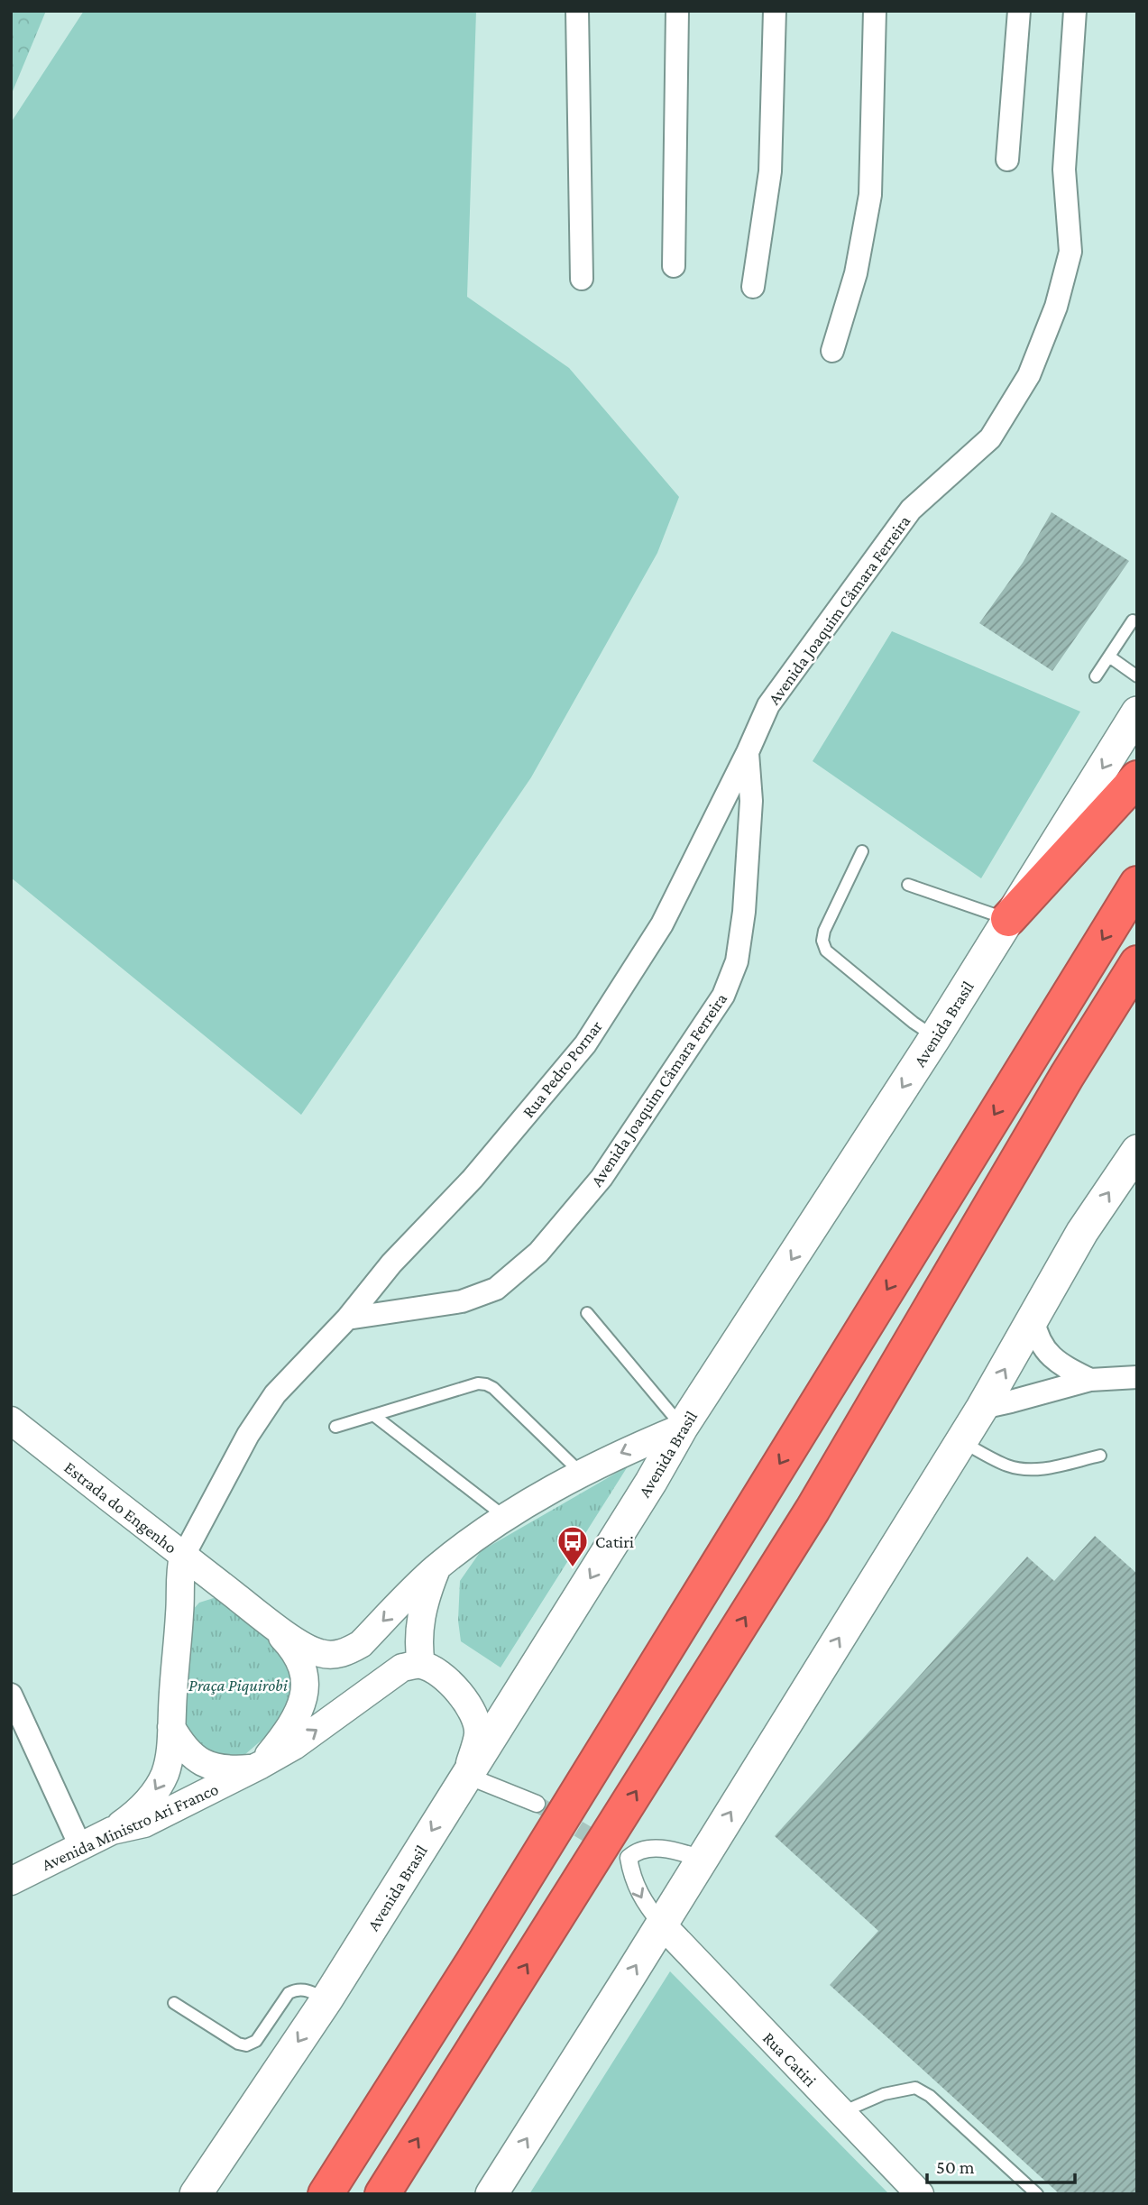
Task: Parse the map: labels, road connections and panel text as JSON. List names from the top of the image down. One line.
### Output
{"streets":{"main road":["Avenida Brasil"],"street":["Avenida Joaquim Câmara Ferreira","Rua Pedro Pornar","Estrada do Engenho","Avenida Ministro Ari Franco","Rua Catiri"]},"crossings":[["Avenida Joaquim Câmara Ferreira","Rua Pedro Pornar"],["Rua Pedro Pornar","Estrada do Engenho"],["Estrada do Engenho","Avenida Ministro Ari Franco"]],"one_way":["Avenida Ministro Ari Franco"],"parks":["Praça Piquirobi"],"places":{"bus stop":["Catiri"]},"scale_bar":"50 m"}
